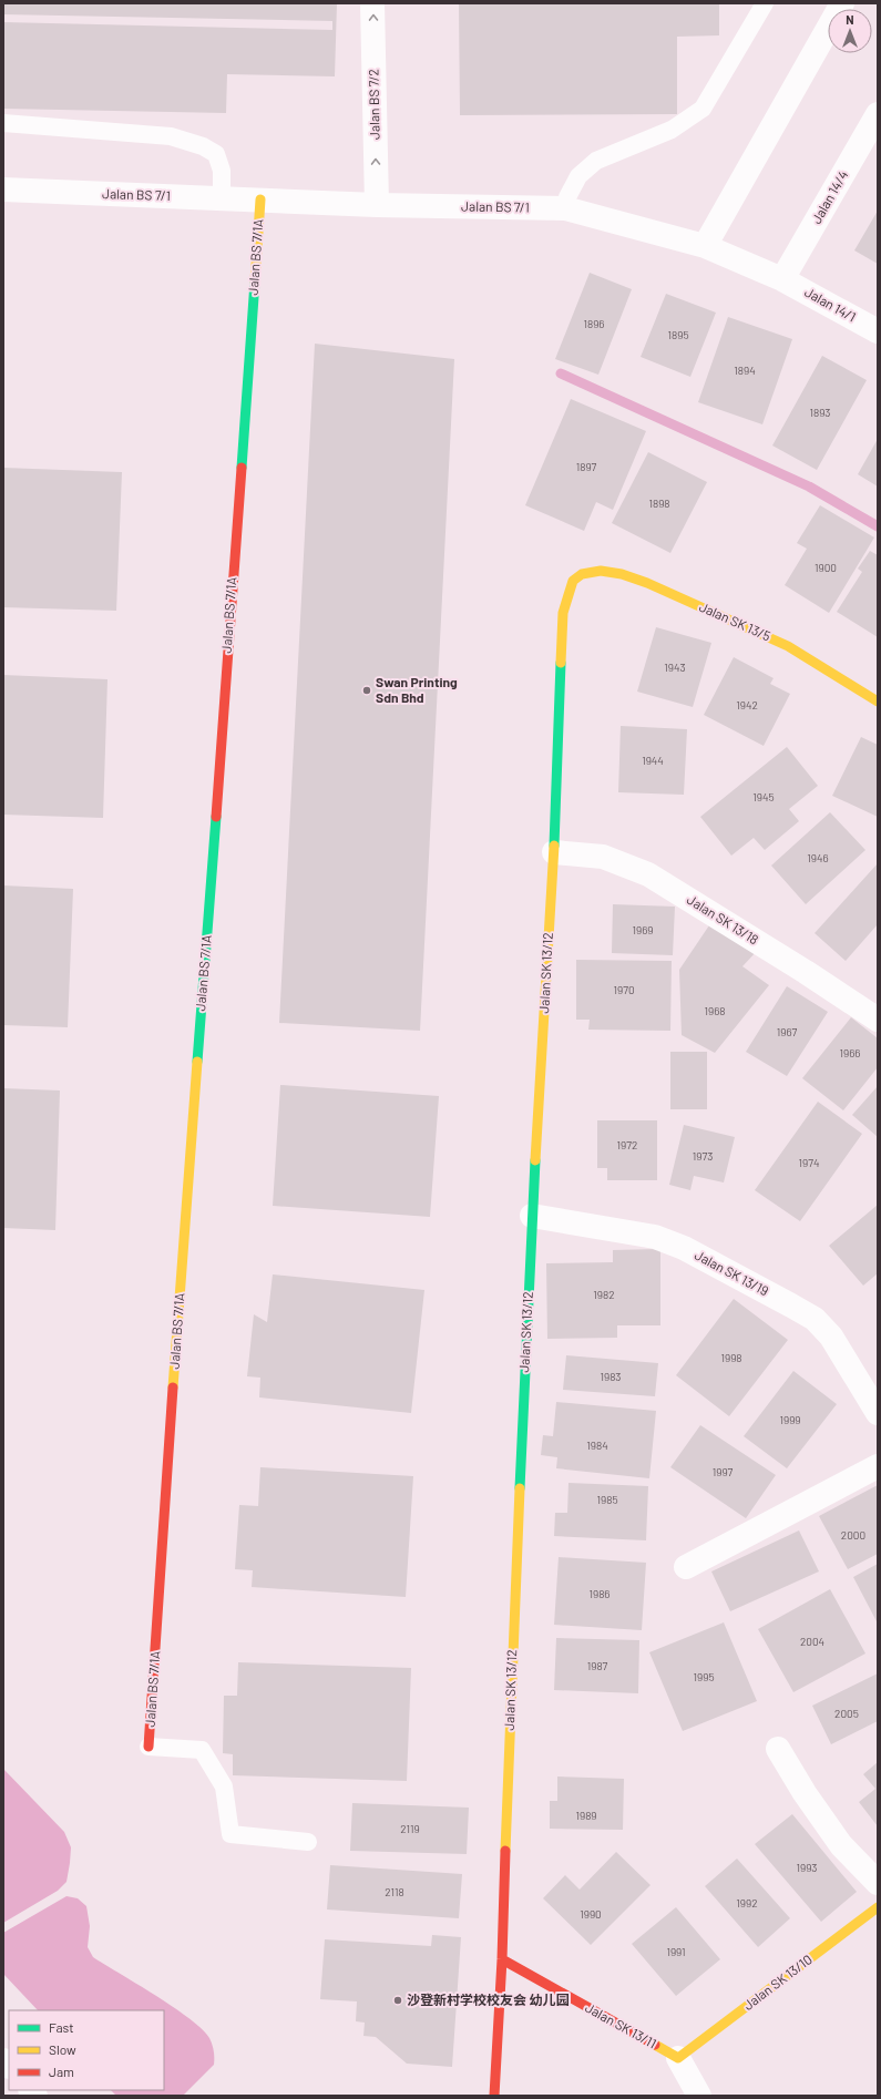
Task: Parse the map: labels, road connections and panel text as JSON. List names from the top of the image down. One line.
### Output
{"streets":{"street":["Jalan BS 7/2","Jalan BS 7/1","Jalan 14/4","Jalan BS 7/1A","Jalan 14/1","Jalan SK 13/5","Jalan SK 13/18","Jalan SK 13/12","Jalan SK 13/19","Jalan SK 13/10","Jalan SK 13/11"]},"crossings":[["Jalan BS 7/2","Jalan BS 7/1"],["Jalan BS 7/1","Jalan BS 7/1A"],["Jalan BS 7/1","Jalan 14/1"],["Jalan 14/4","Jalan 14/1"],["Jalan SK 13/5","Jalan SK 13/12"],["Jalan SK 13/18","Jalan SK 13/12"],["Jalan SK 13/12","Jalan SK 13/19"],["Jalan SK 13/12","Jalan SK 13/11"],["Jalan SK 13/10","Jalan SK 13/11"]],"one_way":["Jalan BS 7/2"],"places":["Swan Printing Sdn Bhd","沙登新村学校校友会 幼儿园"],"house_numbers":["1896","1895","1894","1893","1897","1898","1900","1943","1942","1944","1945","1946","1969","1970","1968","1967","1966","1972","1973","1974","1982","1998","1983","1999","1984","1997","1985","2000","1986","2004","1987","1995","2005","1989","2119","1993","2118","1992","1990","1991"],"legend":["Fast","Slow","Jam"],"north":"top"}
